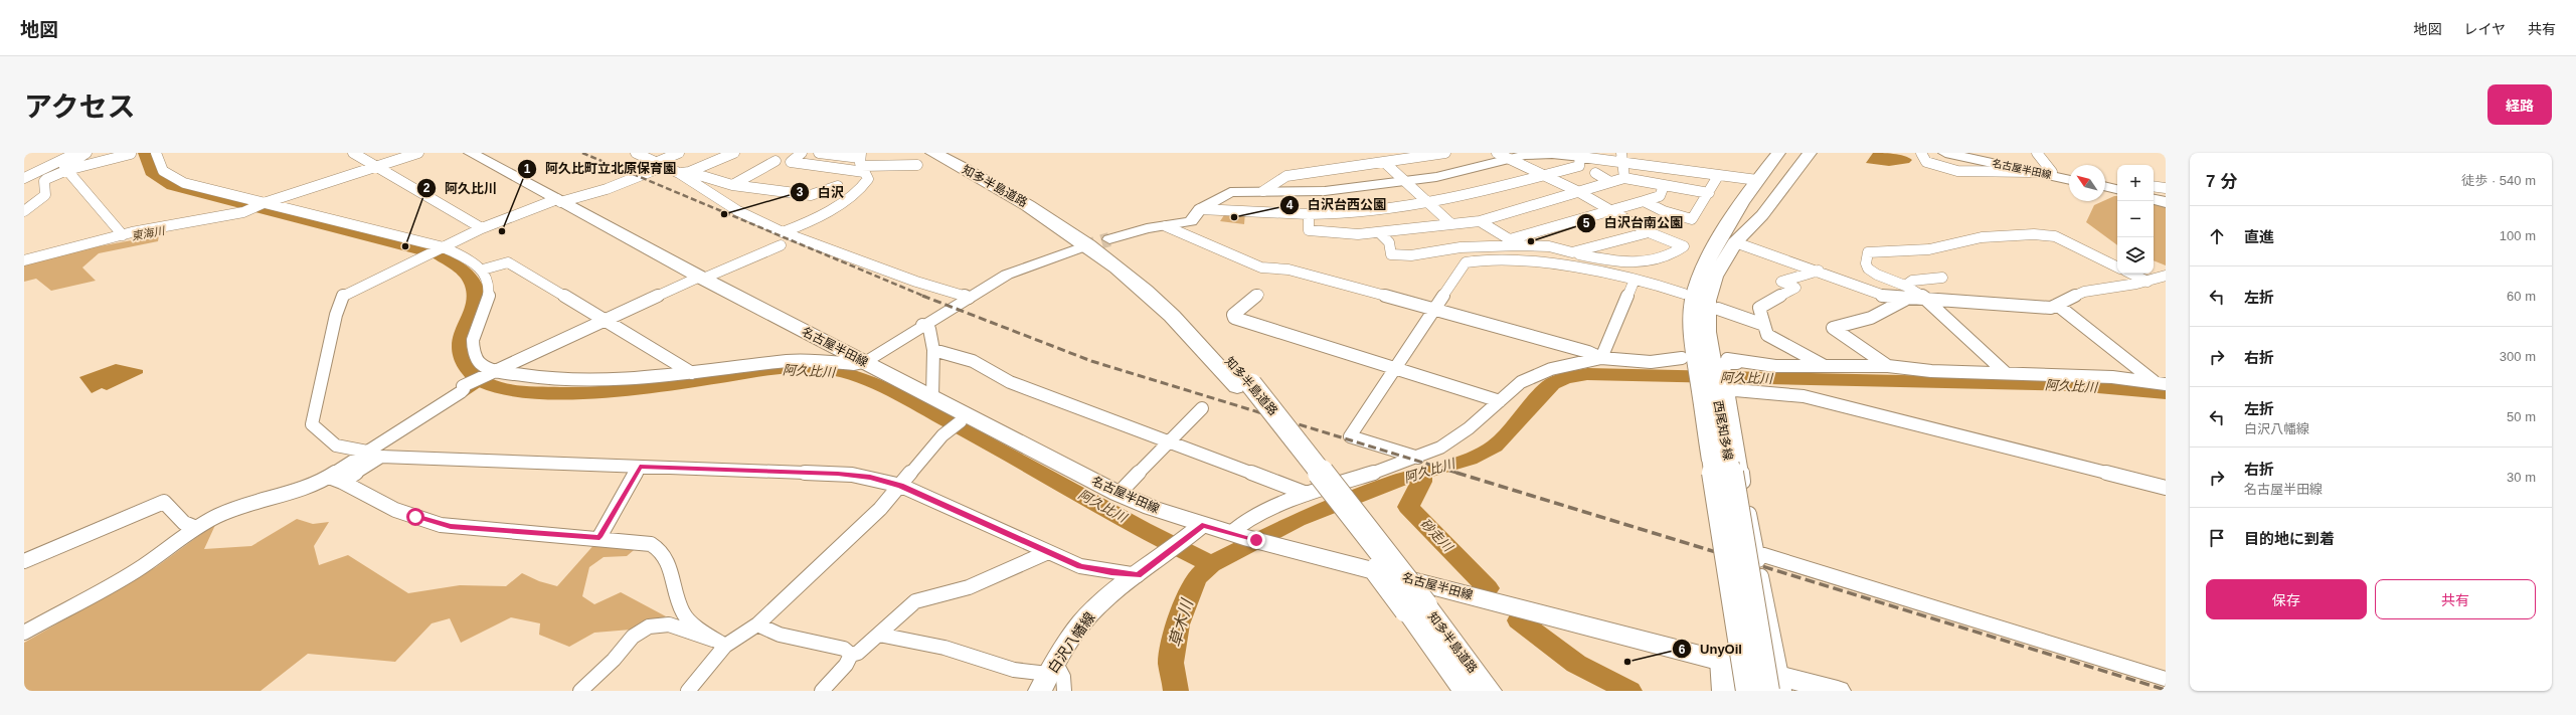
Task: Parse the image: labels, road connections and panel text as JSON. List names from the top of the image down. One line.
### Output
{"streets":{"highway":["知多半島道路"],"main road":["名古屋半田線","西尾知多線"],"street":["白沢八幡線"]},"crossings":[["名古屋半田線","西尾知多線"],["名古屋半田線","白沢八幡線"]],"water":["東海川","阿久比川","砂走川","草木川"],"places":["白沢","白沢台西公園","阿久比町立北原保育園","白沢台南公園","阿久比川","UnyOil"],"north":"top left","page":{"header":"地図","nav":["地図","レイヤ","共有"],"title":"アクセス","buttons":["経路",["保存","共有"]],"heading":["7 分","徒歩 · 540 m"],"map_buttons":["+","−"],"list":[["直進","100 m"],["左折","60 m"],["右折","300 m"],["左折","白沢八幡線","50 m"],["右折","名古屋半田線","30 m"],"目的地に到着"]}}
